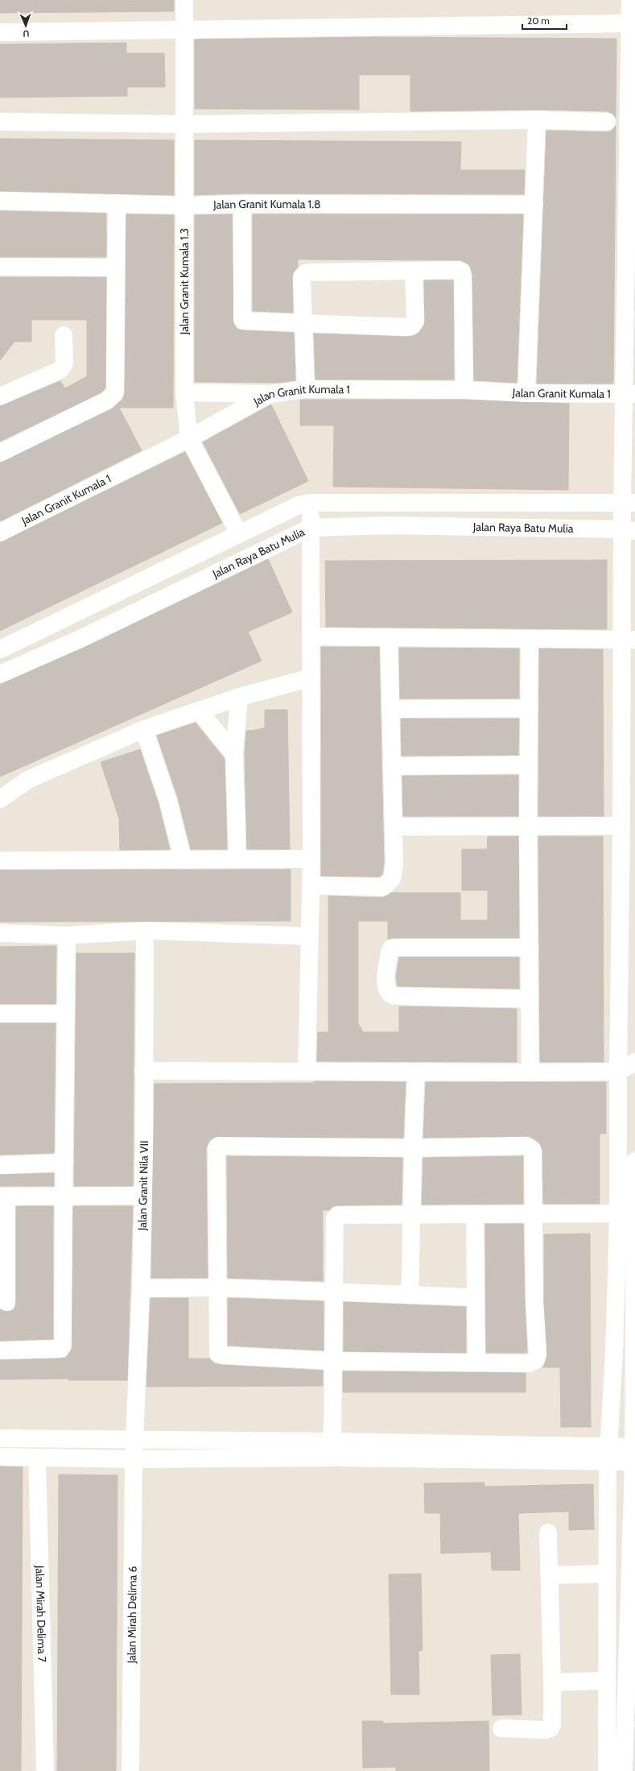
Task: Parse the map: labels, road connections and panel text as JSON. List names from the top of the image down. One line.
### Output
{"streets":{"street":["Jalan Granit Kumala 1.8","Jalan Granit Kumala 1.3","Jalan Granit Kumala 1","Jalan Raya Batu Mulia","Jalan Granit Nila VII","Jalan Mirah Delima 7","Jalan Mirah Delima 6"]},"crossings":[["Jalan Granit Kumala 1.8","Jalan Granit Kumala 1.3"],["Jalan Granit Kumala 1.3","Jalan Granit Kumala 1"],["Jalan Granit Nila VII","Jalan Mirah Delima 6"]],"scale_bar":"20 m","north":"bottom"}
